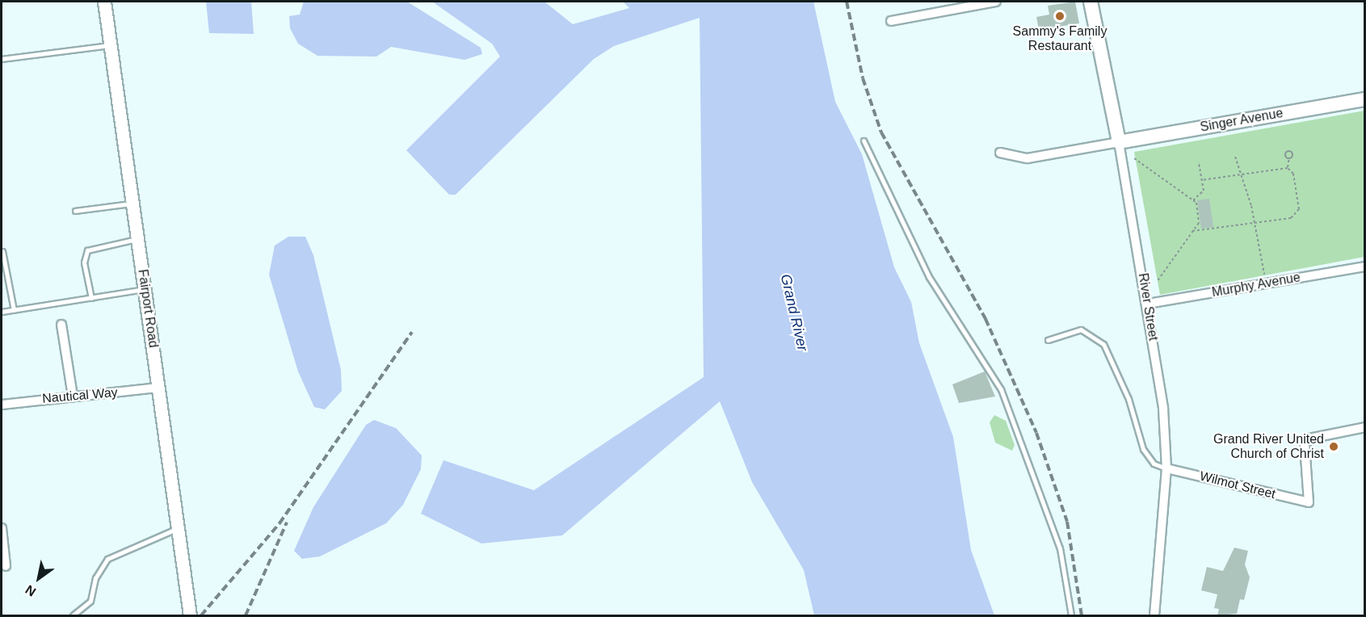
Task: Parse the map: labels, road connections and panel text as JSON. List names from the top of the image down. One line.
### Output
{"streets":{"main road":["Singer Avenue","River Street"],"street":["Murphy Avenue","Fairport Road","Nautical Way","Wilmot Street"]},"crossings":[["Singer Avenue","River Street"],["Murphy Avenue","River Street"],["River Street","Wilmot Street"],["Fairport Road","Nautical Way"]],"water":["Grand River"],"places":["Sammy's Family Restaurant","Grand River United Church of Christ"],"north":"bottom left"}
